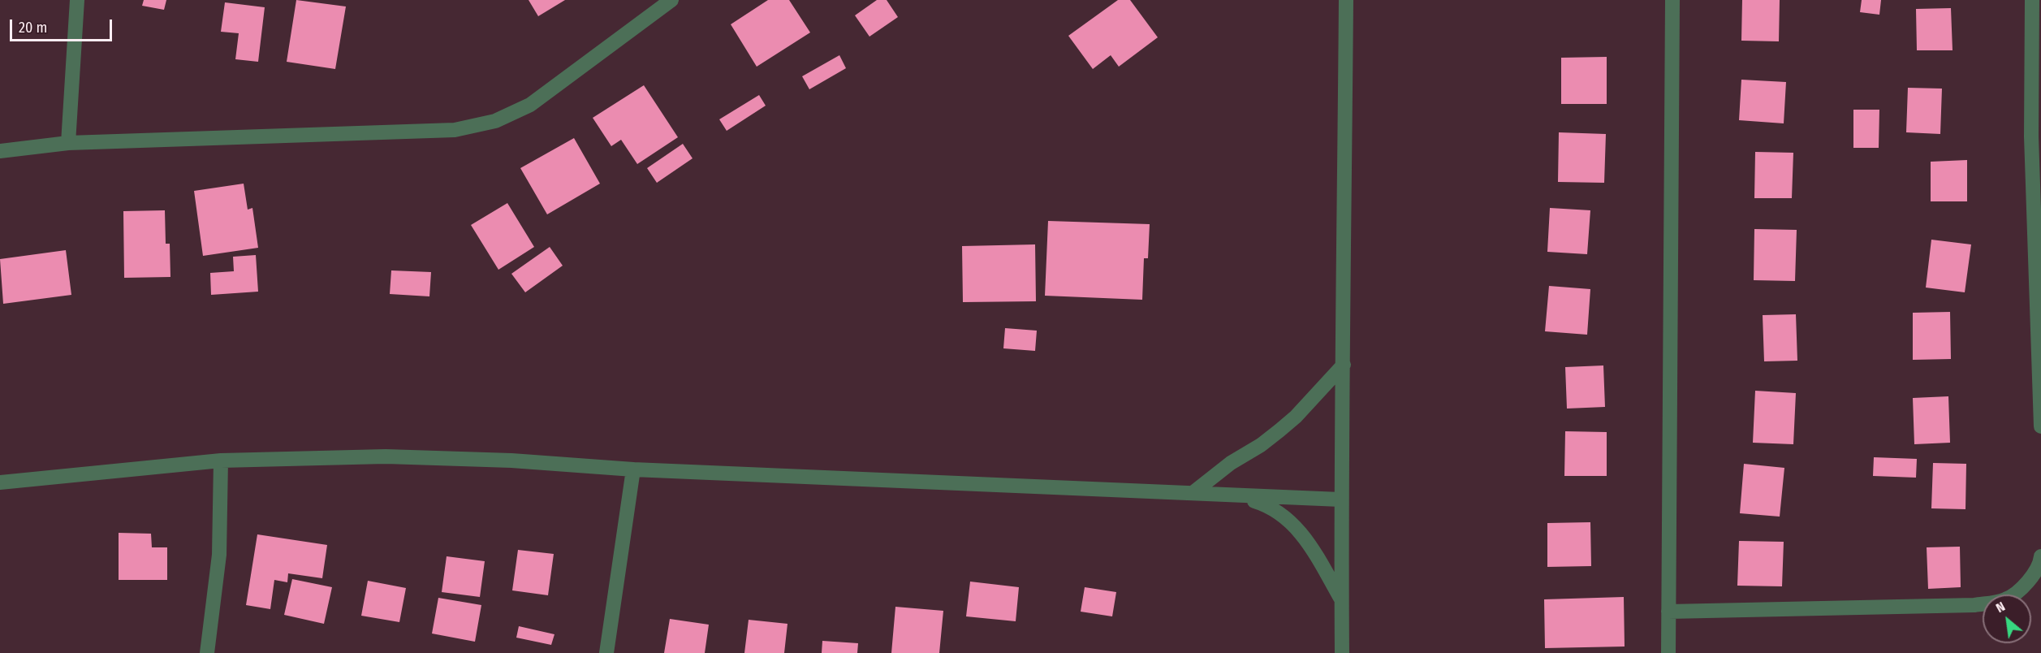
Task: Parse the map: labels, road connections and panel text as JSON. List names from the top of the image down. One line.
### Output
{"scale_bar":"20 m","north":"top left"}
